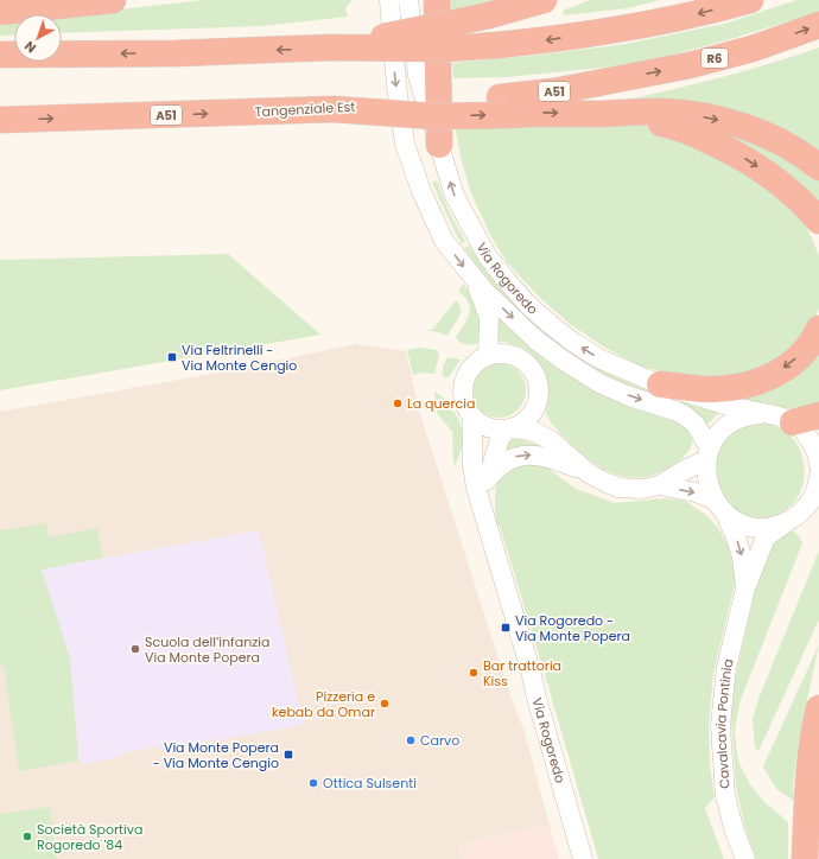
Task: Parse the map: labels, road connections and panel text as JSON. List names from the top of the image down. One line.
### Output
{"streets":{"highway":["R6","A51","Tangenziale Est"],"street":["Via Rogoredo","Cavalcavia Pontinia"]},"crossings":[["R6","Tangenziale Est"],["Via Rogoredo","Cavalcavia Pontinia"]],"places":{"transit":["Via Feltrinelli - Via Monte Cengio","Via Rogoredo - Via Monte Popera","Via Monte Popera - Via Monte Cengio"],"other":["La quercia","Scuola dell’infanzia Via Monte Popera","Bar trattoria Kiss","Pizzeria e kebab da Omar","Carvo","Ottica Sulsenti","Società Sportiva Rogoredo '84"]},"north":"bottom left"}
